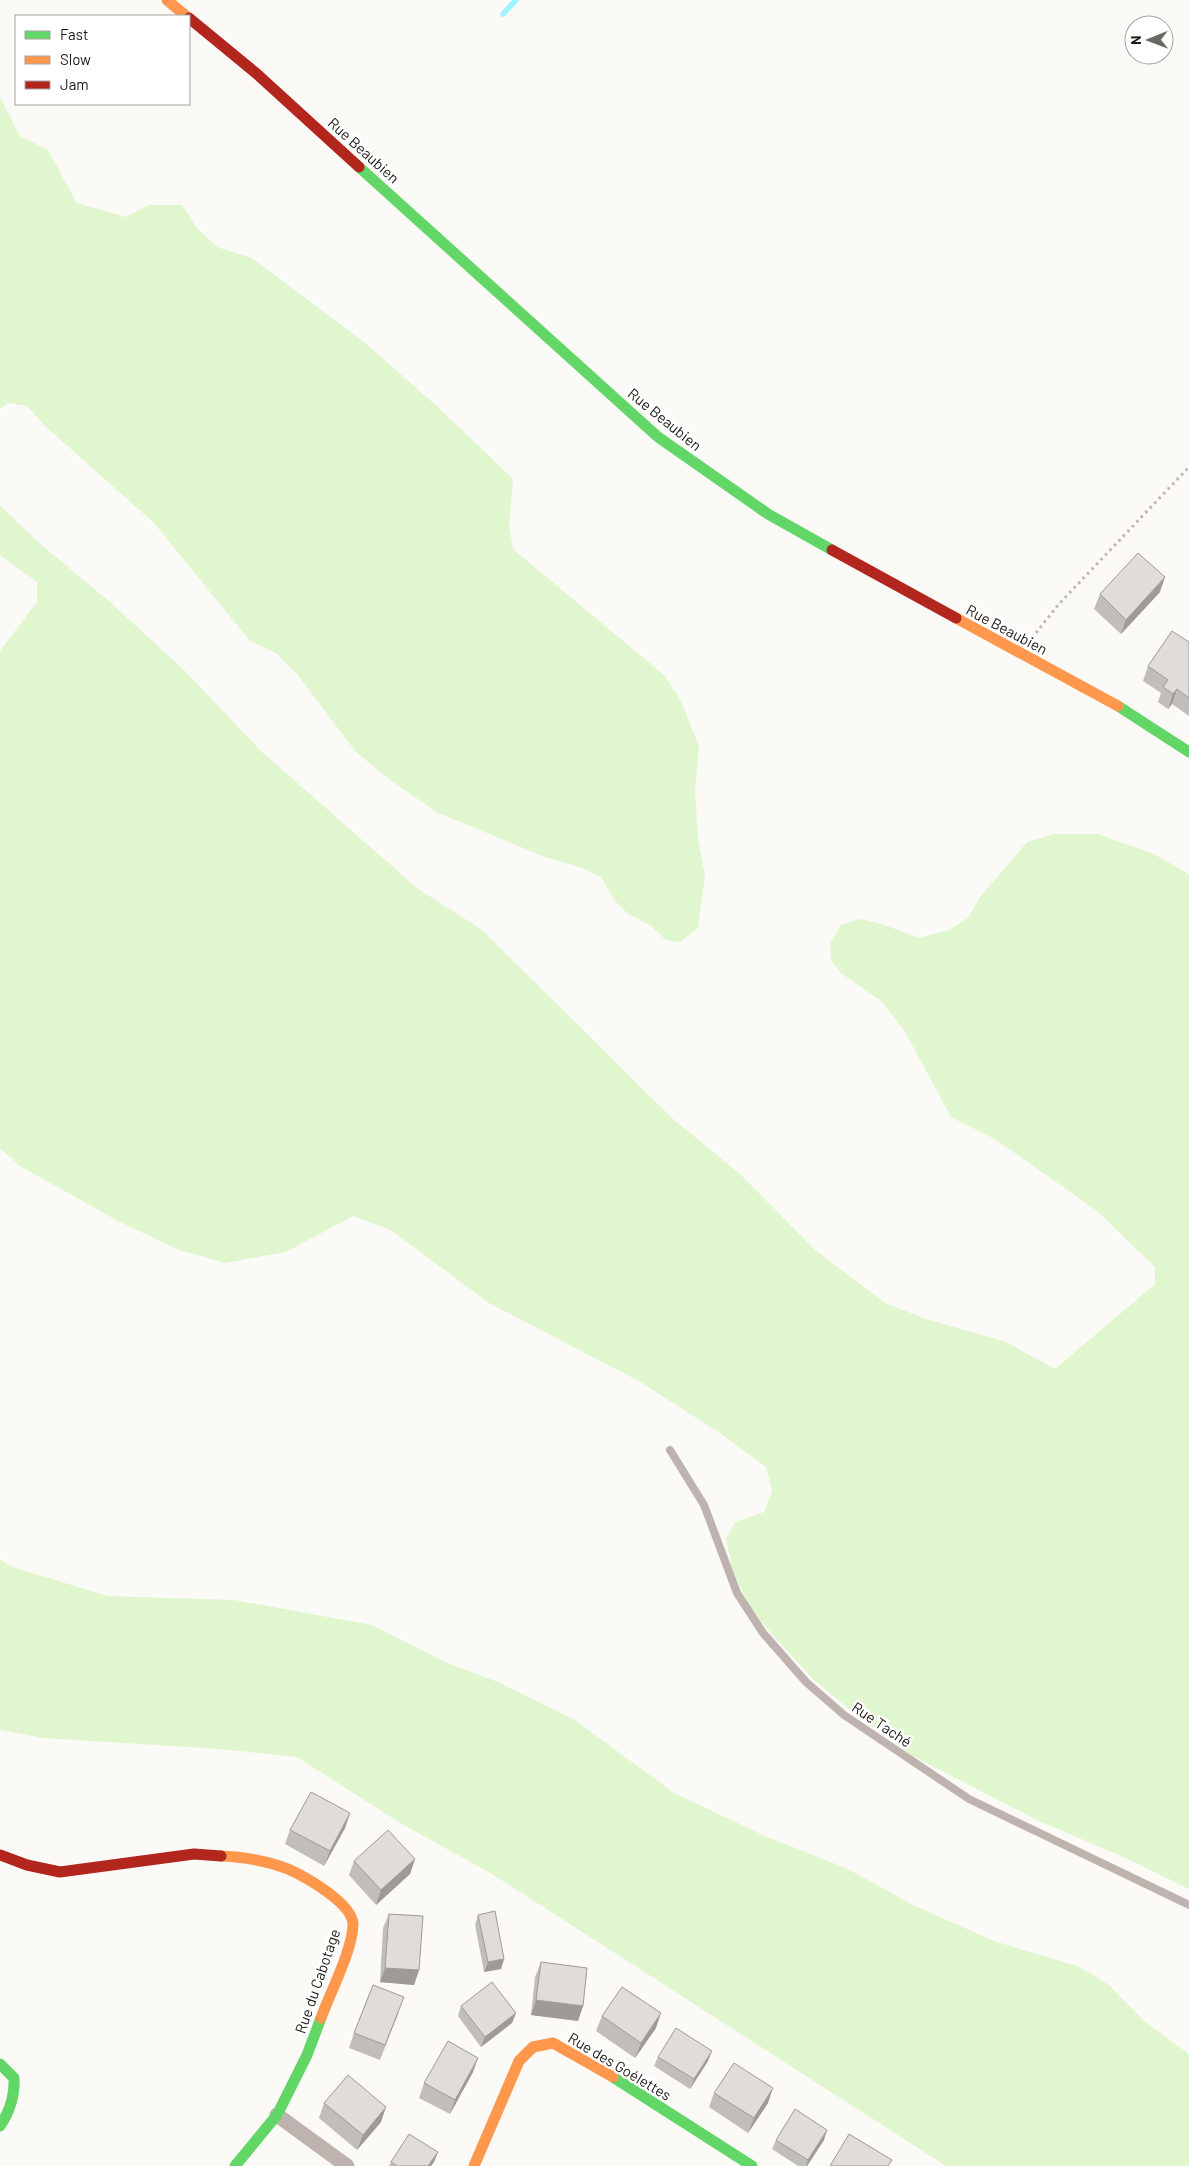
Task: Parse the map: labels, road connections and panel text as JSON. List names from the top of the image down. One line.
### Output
{"streets":{"main road":["Rue Beaubien","Rue du Cabotage","Rue des Goélettes"],"lane":["Rue Taché"]},"legend":["Fast","Slow","Jam"],"north":"left"}
